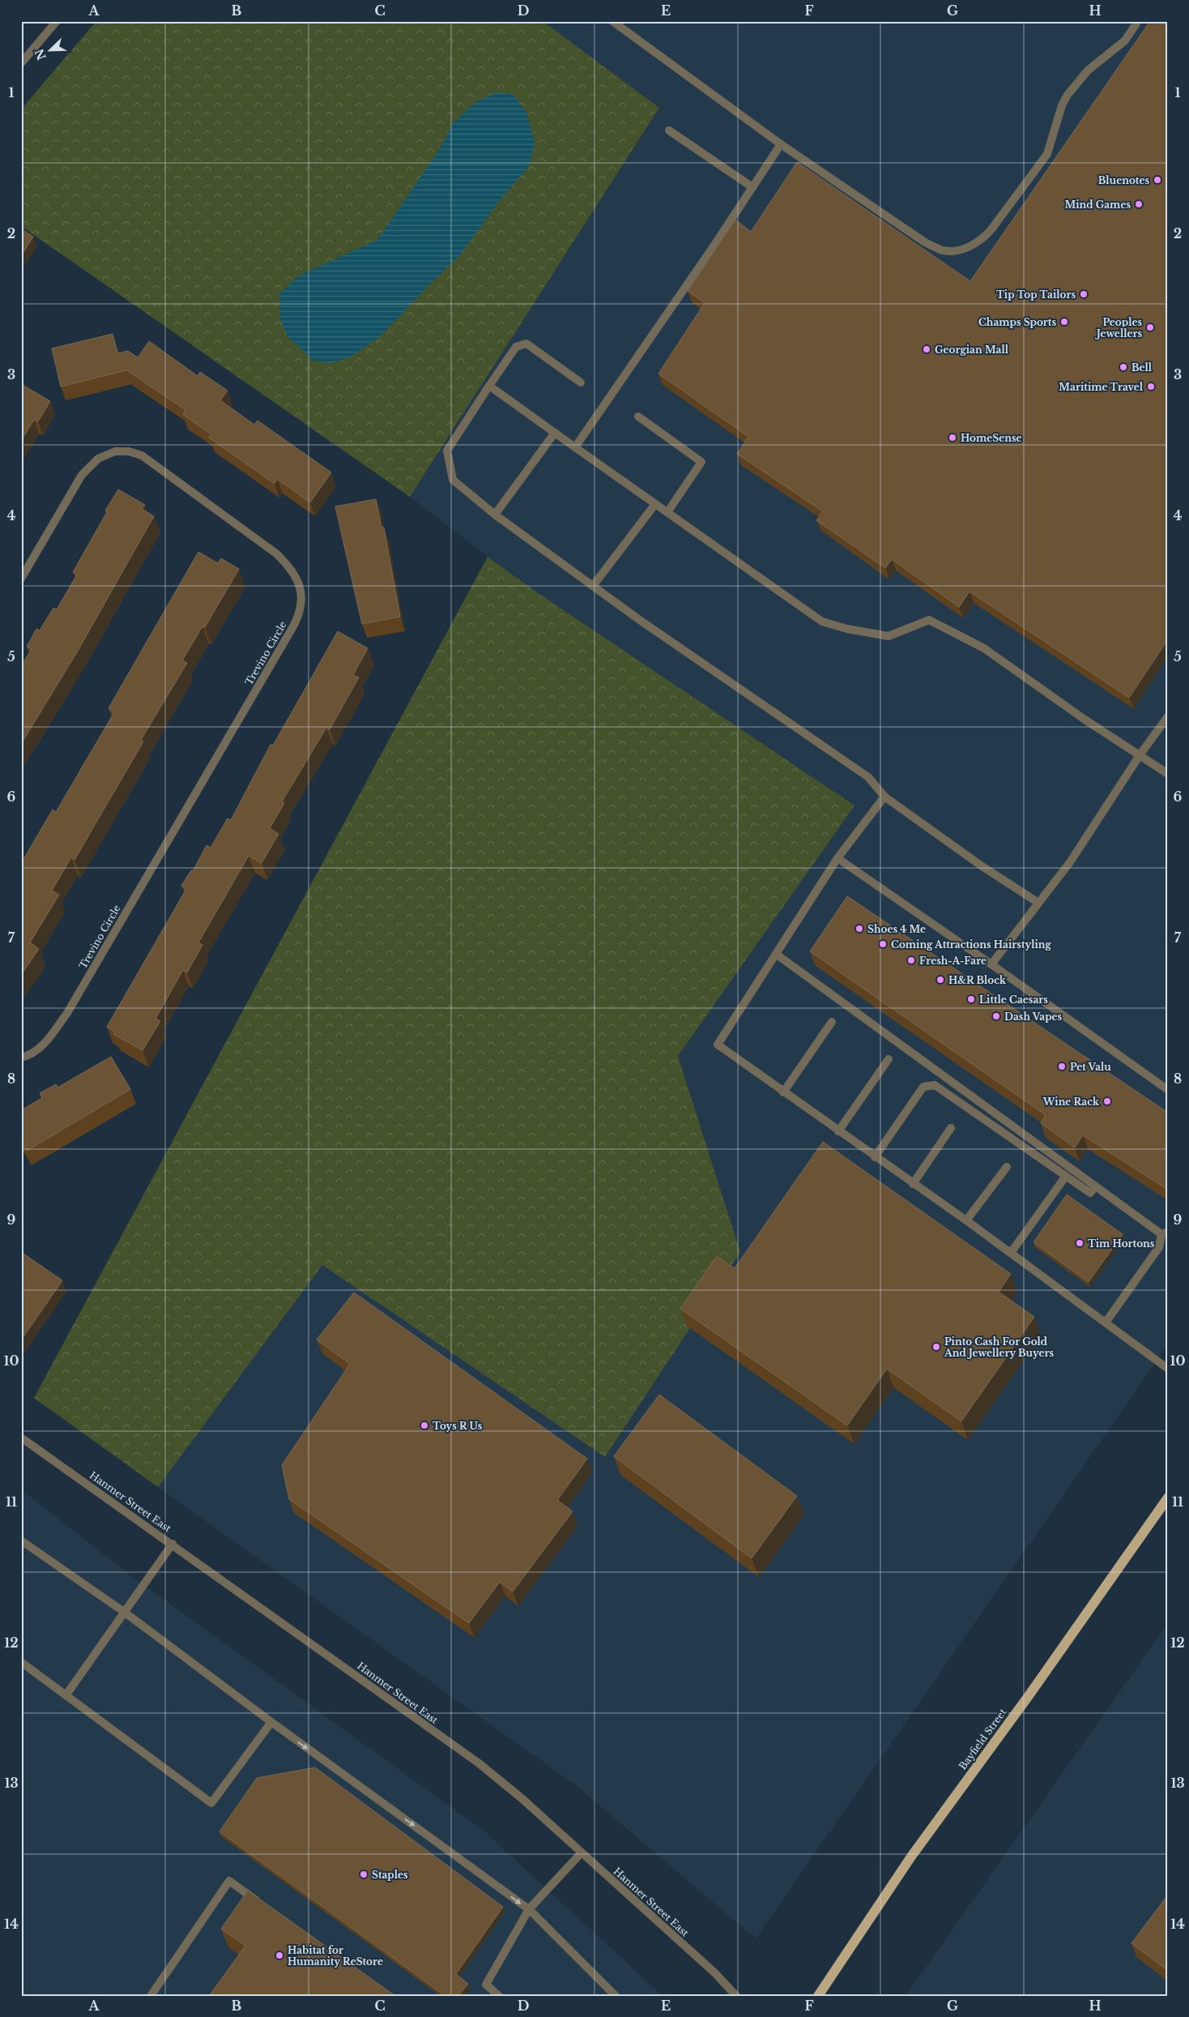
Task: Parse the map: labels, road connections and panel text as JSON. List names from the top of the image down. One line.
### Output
{"streets":{"main road":["Bayfield Street"],"street":["Trevino Circle","Hanmer Street East"]},"places":["Bluenotes","Mind Games","Tip Top Tailors","Champs Sports","Peoples Jewellers","Georgian Mall","Bell","Maritime Travel","HomeSense","Shoes 4 Me","Coming Attractions Hairstyling","Fresh-A-Fare","H&R Block","Little Caesars","Dash Vapes","Pet Valu","Wine Rack","Tim Hortons","Pinto Cash For Gold And Jewellery Buyers","Toys R Us","Staples","Habitat for Humanity ReStore"],"north":"bottom left","grid":{"columns":["A","B","C","D","E","F","G","H"],"rows":["1","2","3","4","5","6","7","8","9","10","11","12","13","14"]}}
